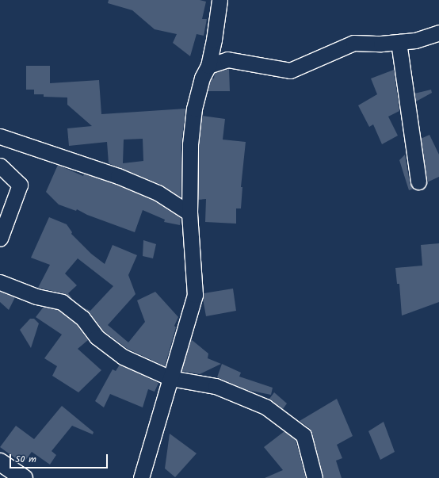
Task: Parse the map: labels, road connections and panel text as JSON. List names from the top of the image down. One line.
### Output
{"scale_bar":"50 m"}
